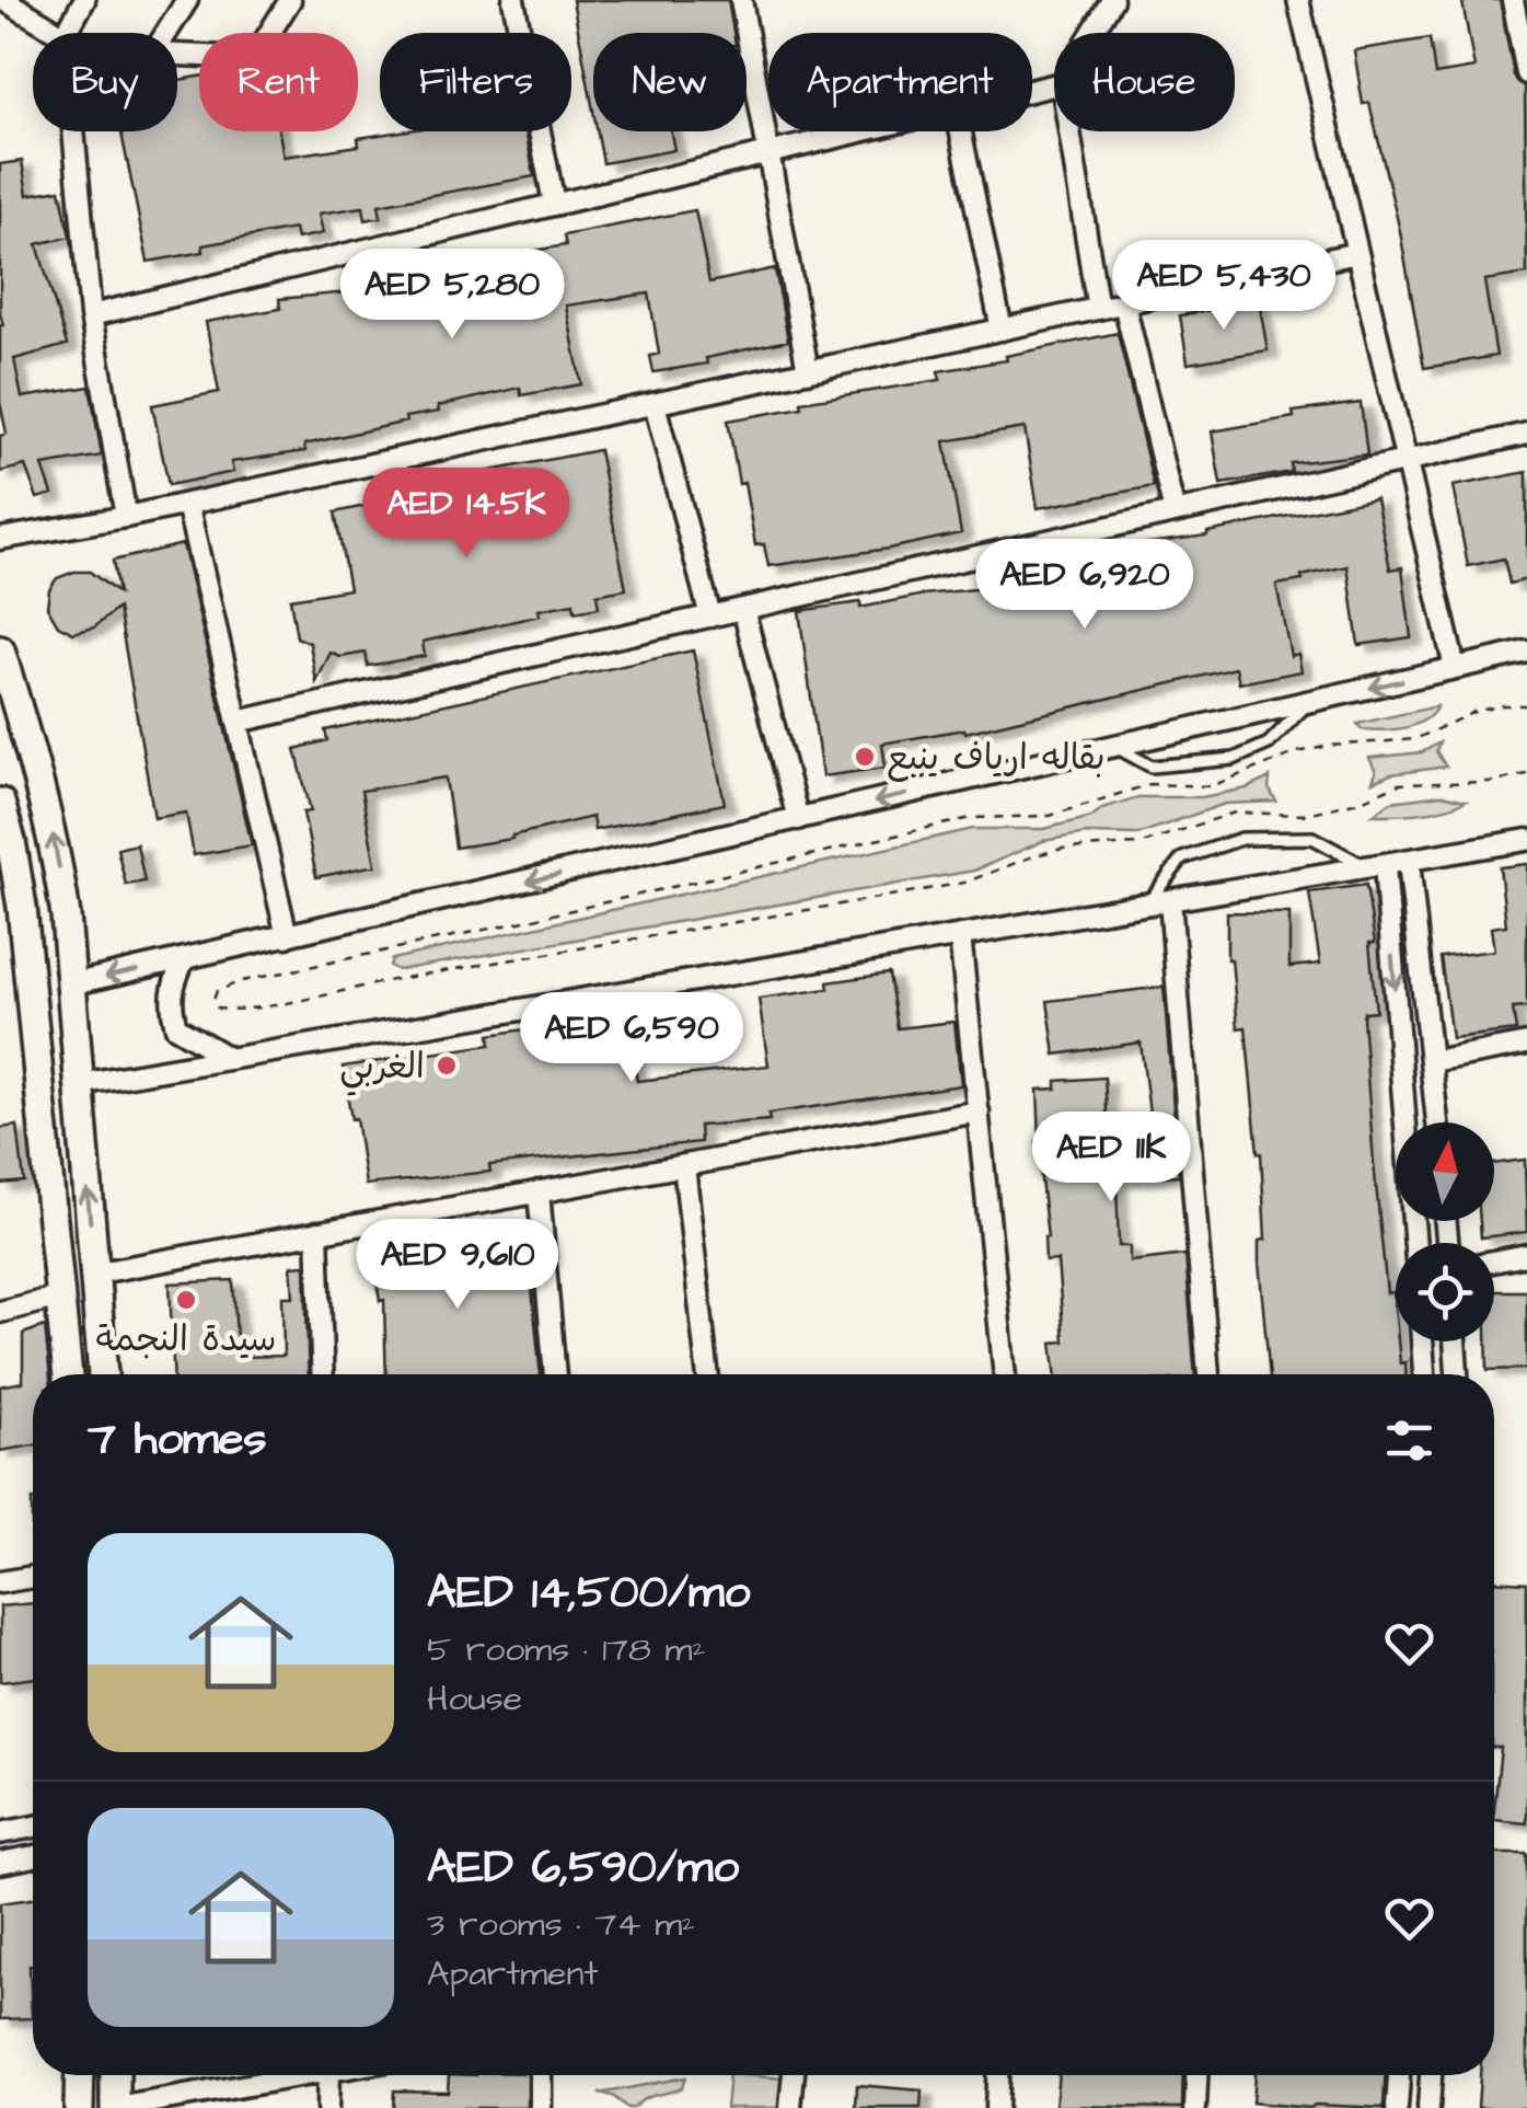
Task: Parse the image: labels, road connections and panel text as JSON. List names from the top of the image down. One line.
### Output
{"places":["بقاله ارياف ينبع","الغربي","سيدة النجمة"],"north":"top","page":{"chip":["Buy","Rent","Filters","New","Apartment","House"],"price":["AED 5,430","AED 5,280","AED 14.5K","AED 6,920","AED 6,590","AED 11K","AED 9,610"],"heading":"7 homes","list":[{"name":"AED 14,500/mo","note":"5 rooms · 178 m² · House"},{"name":"AED 6,590/mo","note":"3 rooms · 74 m² · Apartment"}]}}
